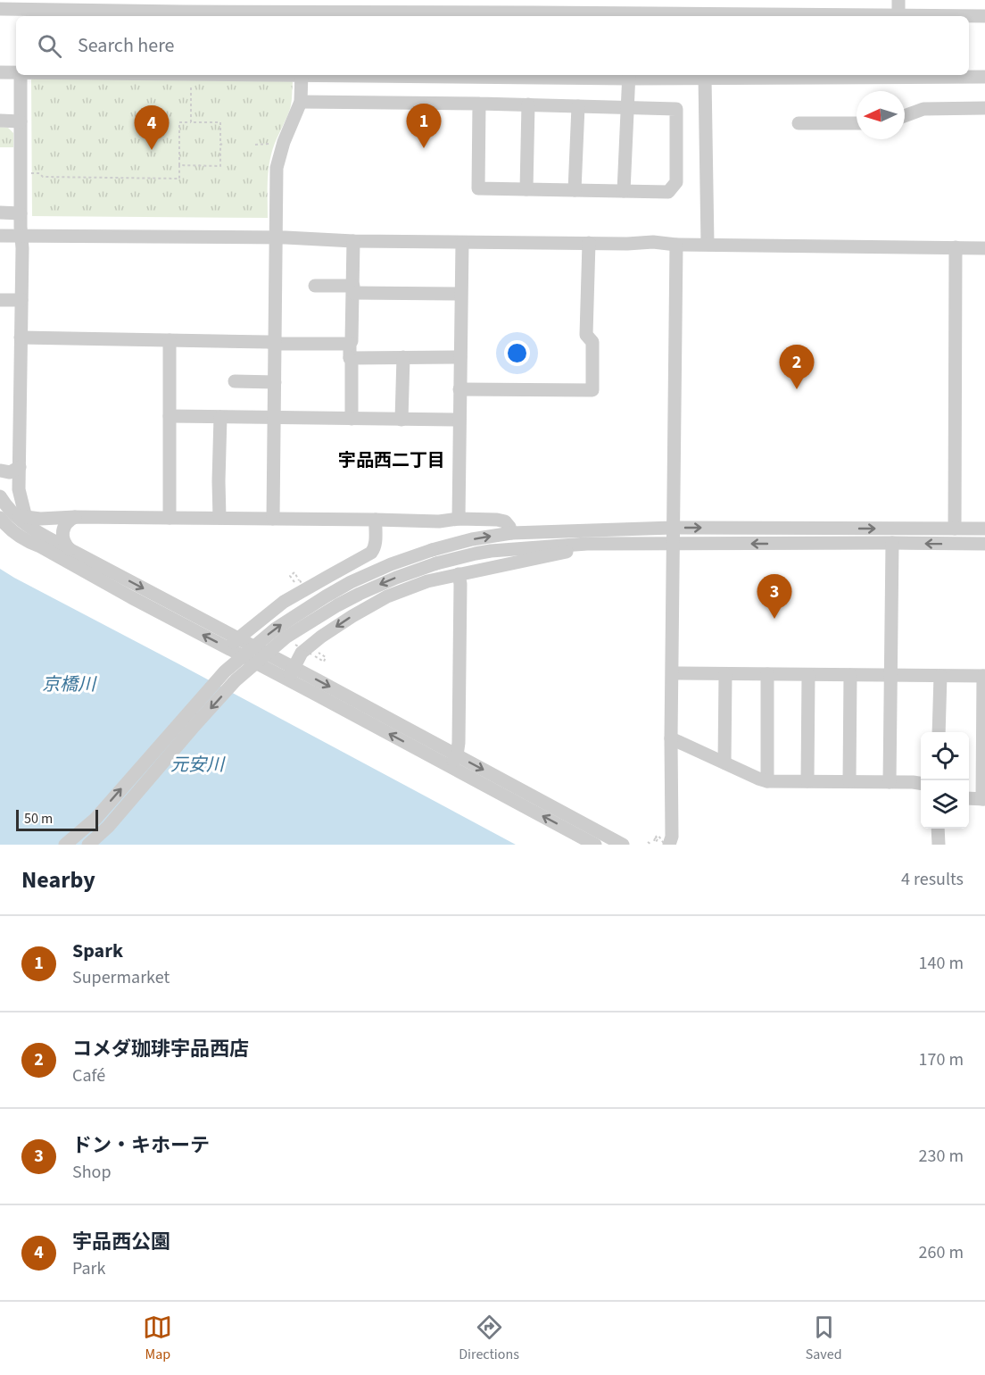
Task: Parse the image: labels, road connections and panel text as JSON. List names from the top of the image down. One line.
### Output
{"districts":["宇品西二丁目"],"water":["京橋川","元安川"],"scale_bar":"50 m","north":"left","page":{"search":"Search here","pins":["1","4","2","3"],"scale":"50 m","heading":["Nearby","4 results"],"list":[{"mark":"1","name":"Spark","note":"Supermarket","value":"140 m"},{"mark":"2","name":"コメダ珈琲宇品西店","note":"Café","value":"170 m"},{"mark":"3","name":"ドン・キホーテ","note":"Shop","value":"230 m"},{"mark":"4","name":"宇品西公園","note":"Park","value":"260 m"}],"nav":["Map","Directions","Saved"]}}
